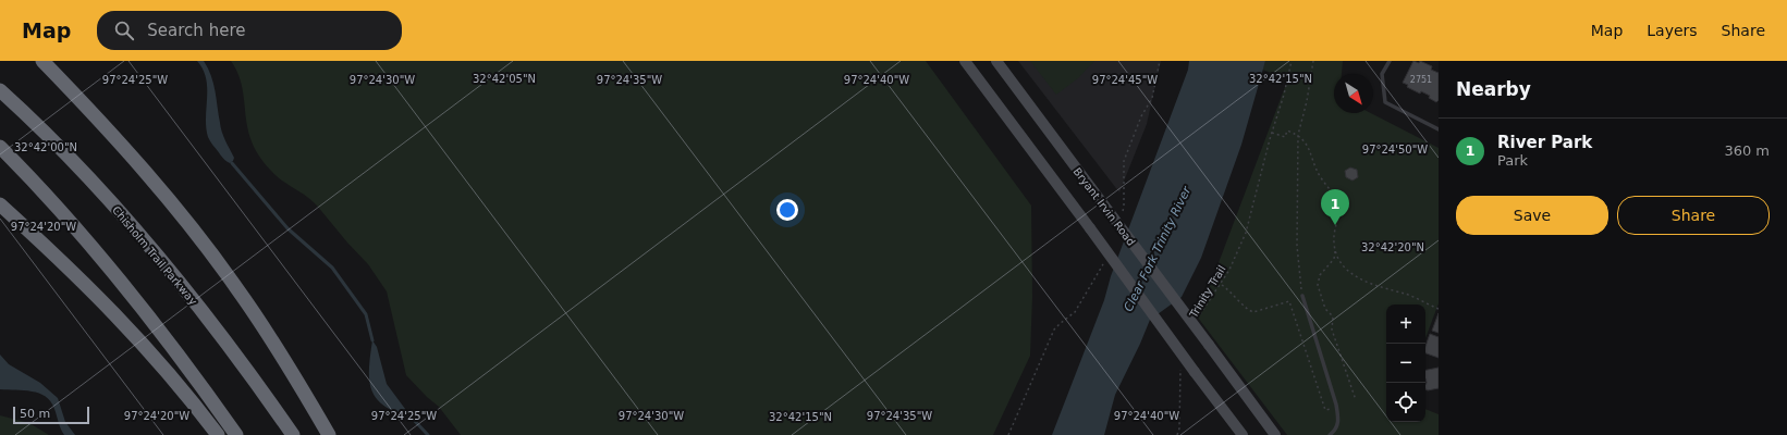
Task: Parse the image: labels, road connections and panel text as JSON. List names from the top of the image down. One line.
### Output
{"streets":{"highway":["Chisholm Trail Parkway"],"main road":["Bryant Irvin Road"],"path":["Trinity Trail"]},"water":["Clear Fork Trinity River"],"house_numbers":["2751"],"scale_bar":"50 m","north":"bottom right","page":{"header":"Map","search":"Search here","nav":["Map","Layers","Share"],"heading":"Nearby","list":[{"mark":"1","name":"River Park","note":"Park","value":"360 m"}],"buttons":["Save","Share"],"pins":"1","map_buttons":["+","−"],"scale":"50 m"},"coordinates":["32°42'05\"N","32°42'15\"N","97°24'25\"W","97°24'30\"W","97°24'35\"W","97°24'40\"W","97°24'45\"W","32°42'00\"N","97°24'50\"W","97°24'20\"W","32°42'20\"N"]}
